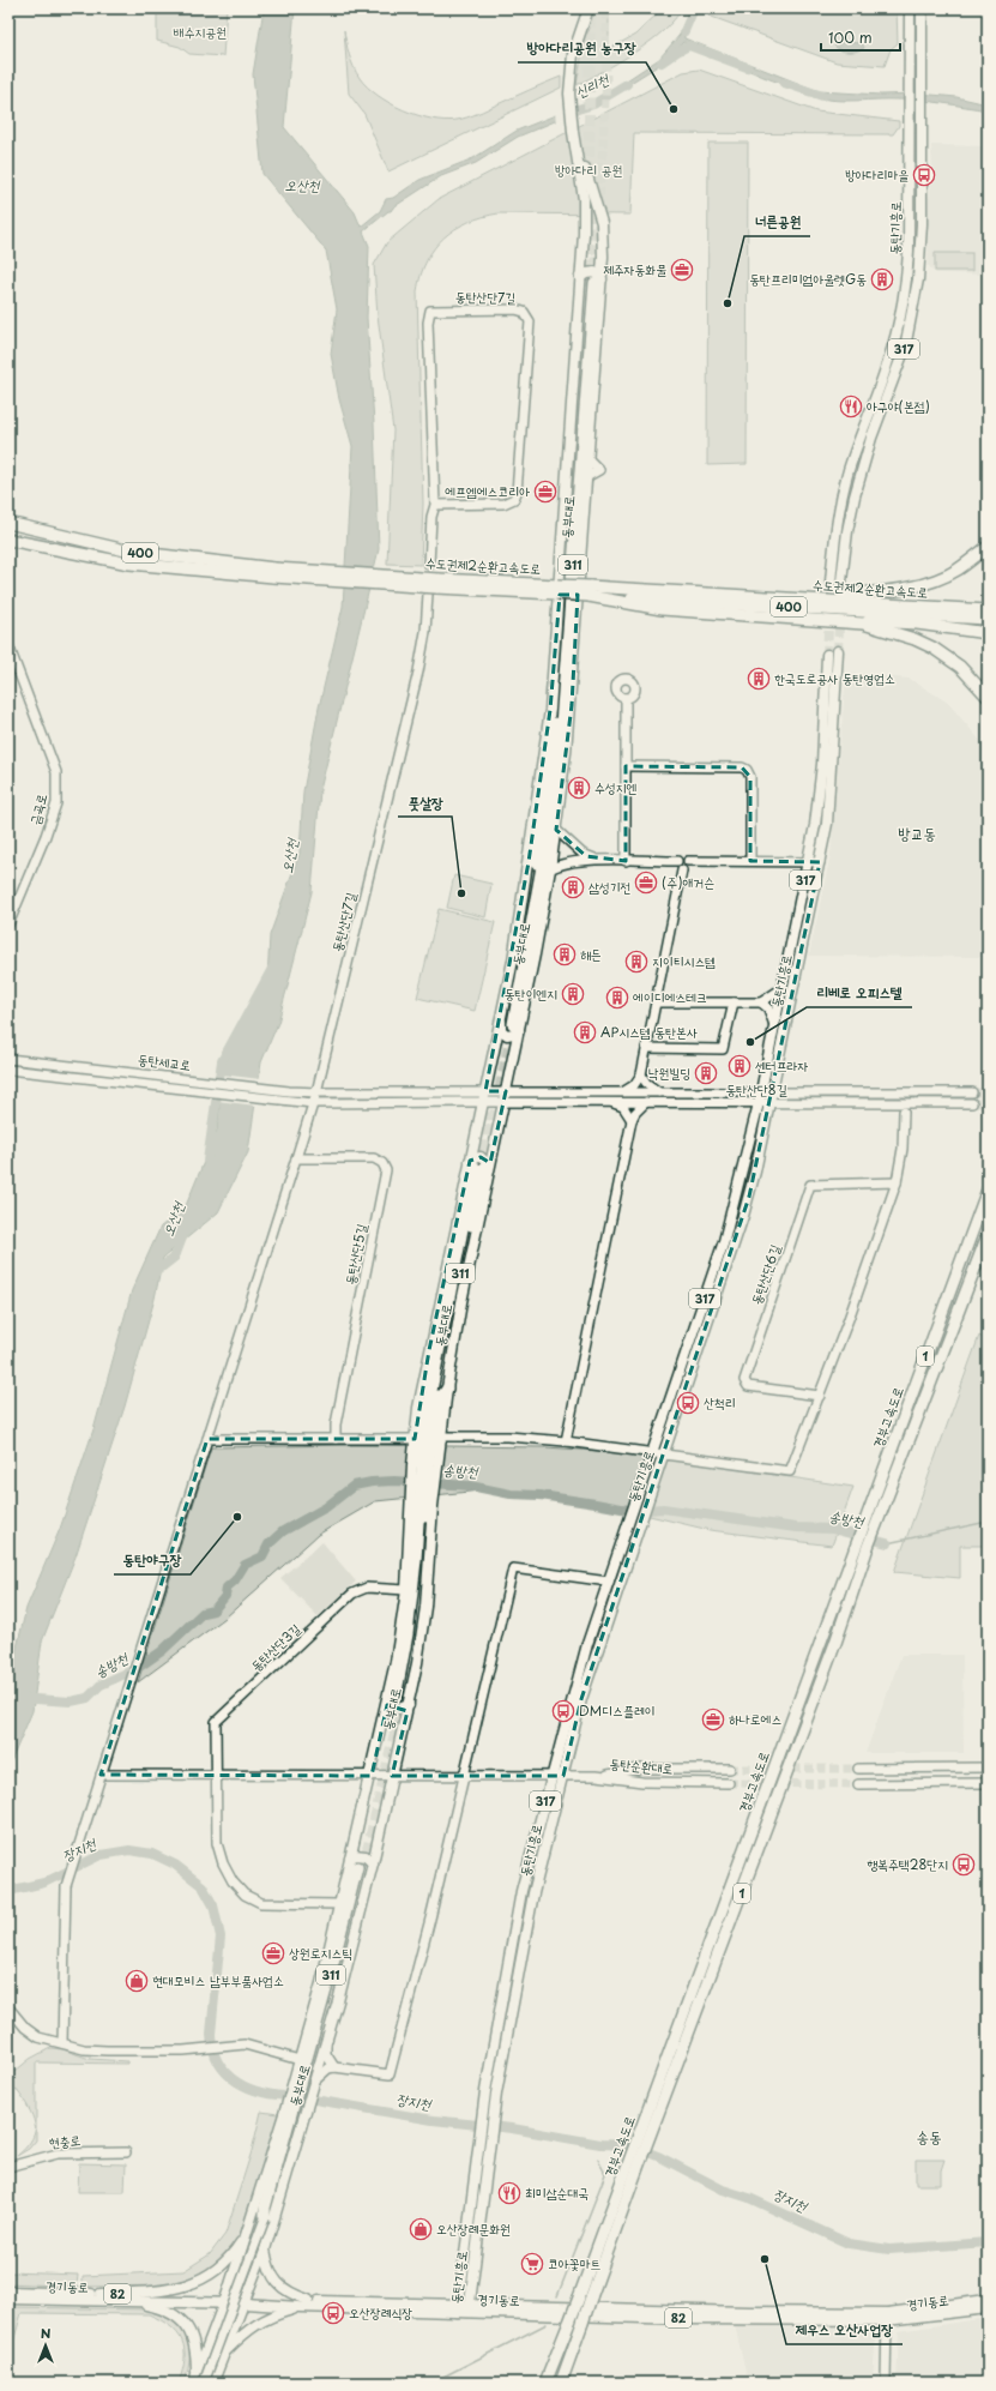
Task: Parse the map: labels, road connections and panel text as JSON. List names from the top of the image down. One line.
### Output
{"streets":{"highway":["동부대로","400","311","수도권제2순환고속도로","1","경부고속도로"],"main road":["동탄기흥로","317","경기동로","82"],"street":["동탄산단7길","금곡로","동탄세교로","동탄산단8길","동탄산단5길","동탄산단6길","동탄산단3길","동탄순환대로","현충로"]},"crossings":[["동탄기흥로","동탄산단8길"],["동탄기흥로","경기동로"],["동탄산단7길","수도권제2순환고속도로"],["동탄산단7길","동탄세교로"],["동부대로","동탄산단8길"],["동부대로","동탄산단3길"],["동부대로","경기동로"]],"districts":["방교동","송동"],"water":["신리천","오산천","송방천","장지천"],"parks":["배수지공원","방아다리 공원"],"places":{"other":["방아다리공원 농구장","너른공원","풋살장","리베로 오피스텔","동탄야구장","제우스 오산사업장"],"bus stop":["방아다리마을","산척리","DM디스플레이","행복주택28단지","오산장례식장"],"office":["제주자동화물","에프엠에스코리아","(주)애거슨","하나로에스","상원로지스틱"],"building":["동탄프리미엄아울렛G동","한국도로공사 동탄영업소","수성지엔","삼성기전","해든","지이티시스템","동탄이엔지","에이디에스테크","AP시스템 동탄본사","센터프라자","낙원빌딩"],"restaurant":["아구야(본점)","최미삼순대국"],"shop":["현대모비스 남부부품사업소","오산장례문화원"],"supermarket":["코아꽃마트"]},"scale_bar":"100 m","north":"top"}
